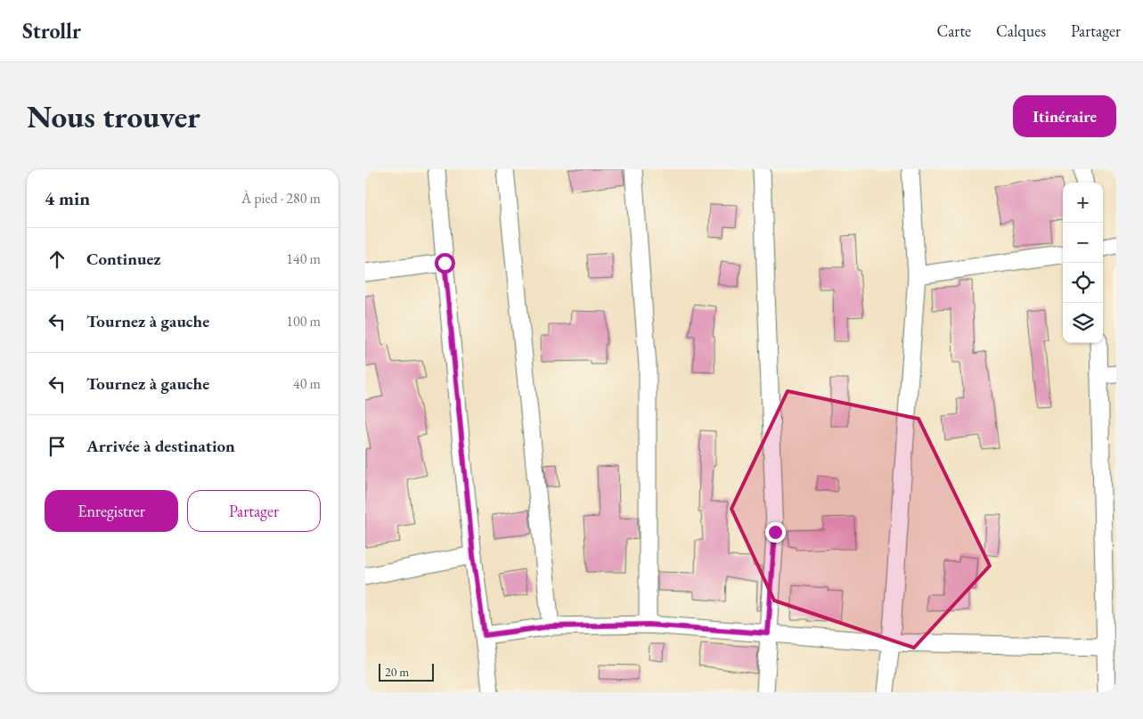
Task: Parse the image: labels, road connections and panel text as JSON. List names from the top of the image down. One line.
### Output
{"scale_bar":"20 m","page":{"header":"Strollr","nav":["Carte","Calques","Partager"],"buttons":["Itinéraire",["Enregistrer","Partager"]],"title":"Nous trouver","heading":["4 min","À pied · 280 m"],"map_buttons":["+","−"],"list":[["Continuez","140 m"],["Tournez à gauche","100 m"],["Tournez à gauche","40 m"],"Arrivée à destination"],"scale":"20 m"}}
